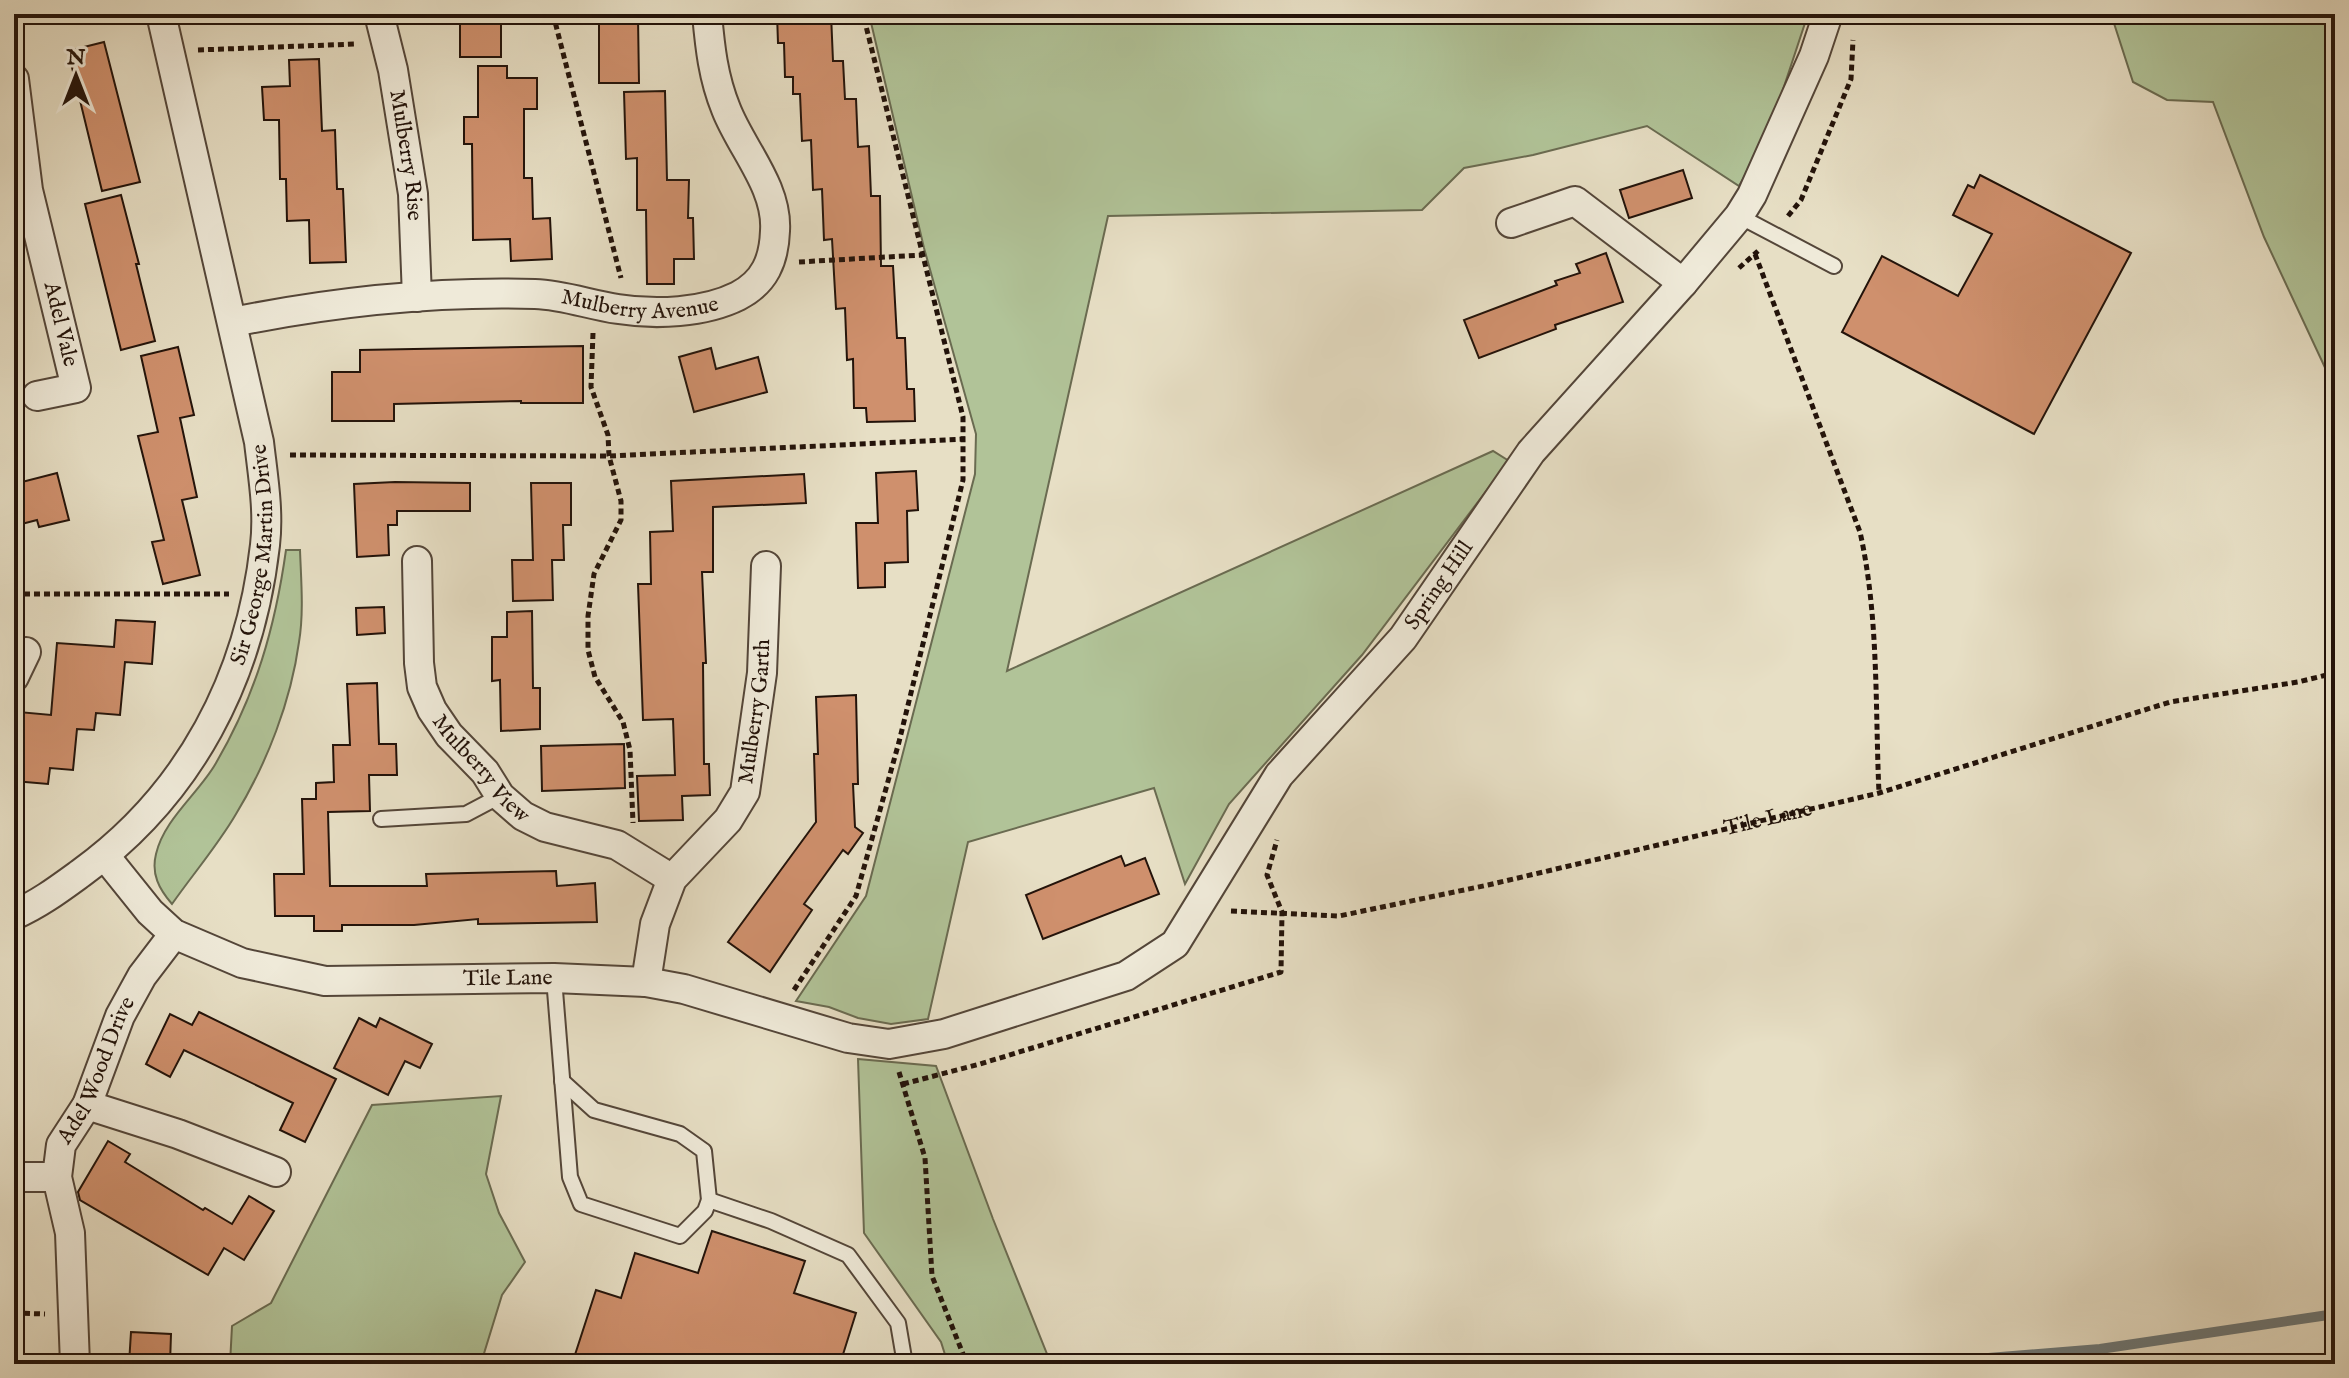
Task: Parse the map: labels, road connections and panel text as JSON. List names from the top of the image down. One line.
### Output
{"streets":{"street":["Mulberry Rise","Mulberry Avenue","Adel Vale","Sir George Martin Drive","Spring Hill","Mulberry Garth","Mulberry View","Tile Lane","Adel Wood Drive"]},"crossings":[["Mulberry Rise","Mulberry Avenue"],["Mulberry Avenue","Sir George Martin Drive"],["Sir George Martin Drive","Tile Lane"],["Spring Hill","Tile Lane"],["Mulberry Garth","Mulberry View"],["Tile Lane","Adel Wood Drive"]],"north":"top"}
